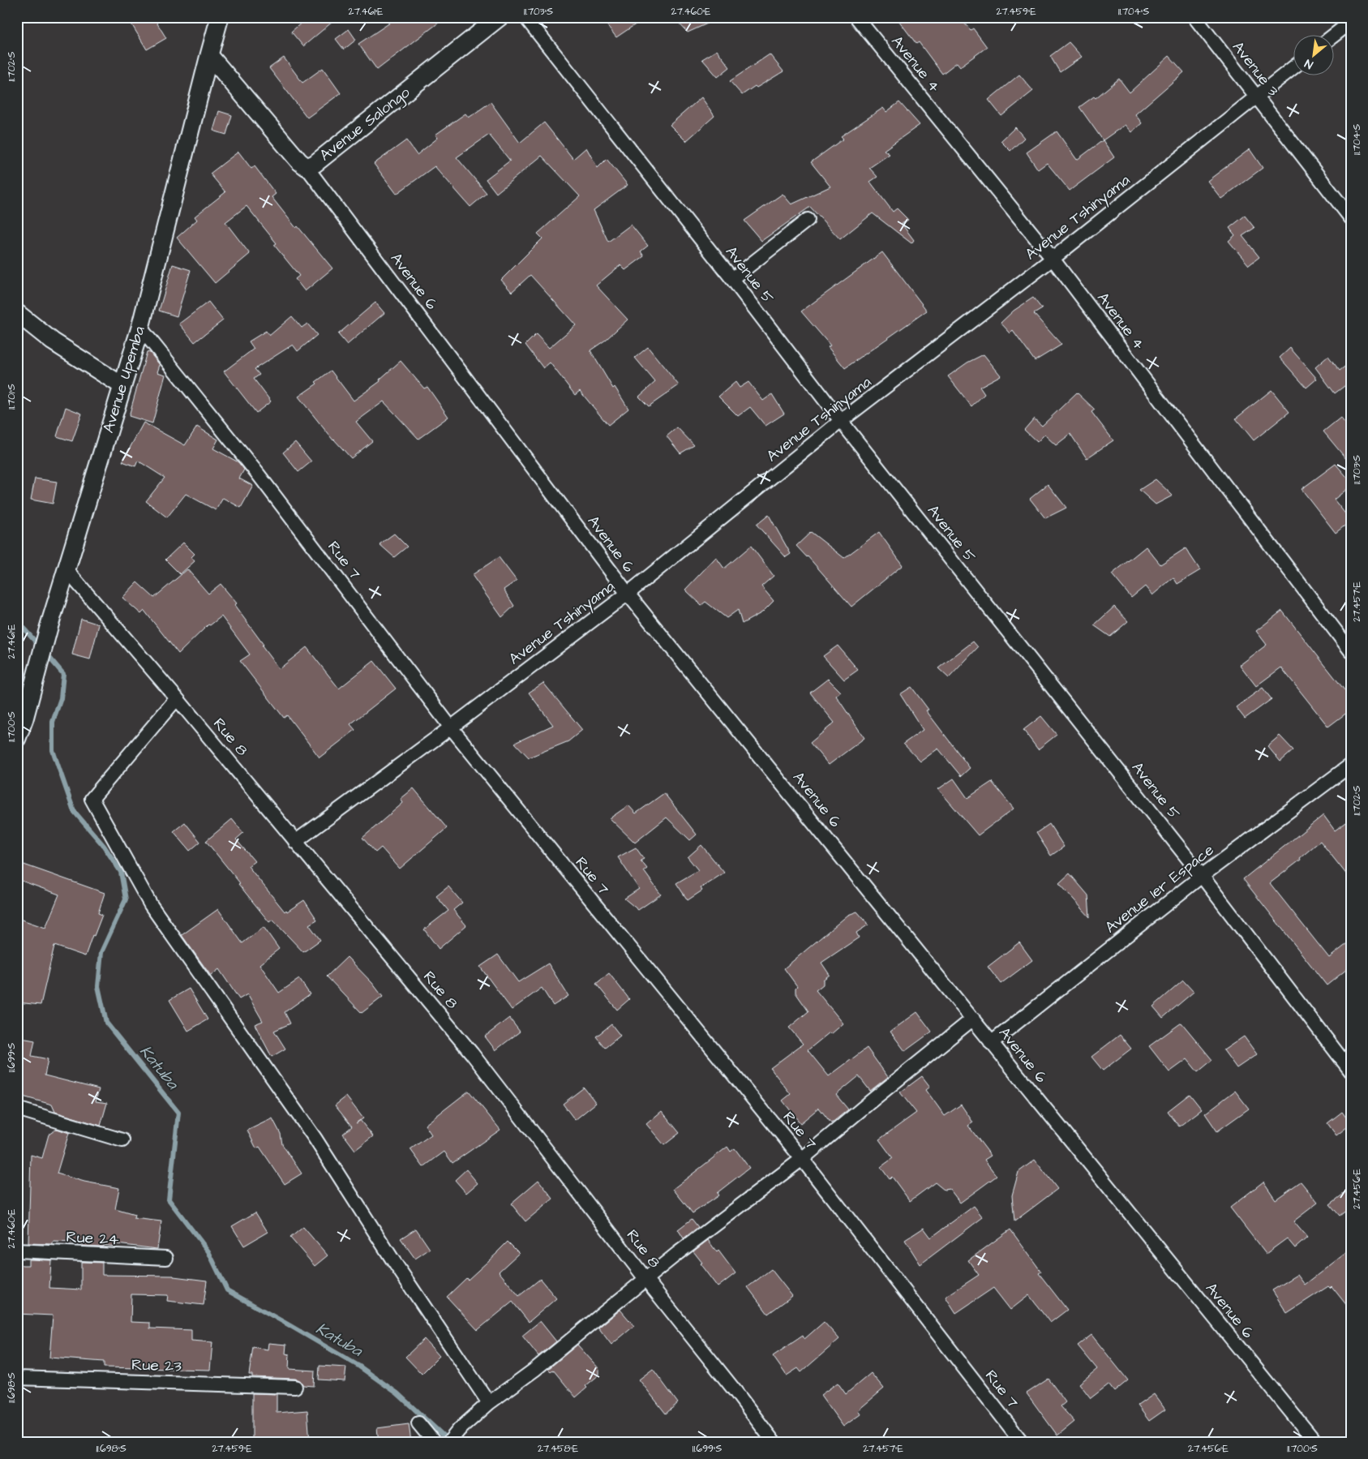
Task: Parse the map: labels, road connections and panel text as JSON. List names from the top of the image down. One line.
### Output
{"streets":{"street":["Avenue 4","Avenue 3","Avenue Salongo","Avenue Tshinyama","Avenue 5","Avenue 6","Avenue Upemba","Rue 7","Rue 8","Avenue 1er Espace","Rue 24","Rue 23"]},"crossings":[["Avenue 4","Avenue Tshinyama"],["Avenue 3","Avenue Tshinyama"],["Avenue Salongo","Avenue 6"],["Avenue Salongo","Avenue Upemba"],["Avenue Tshinyama","Avenue 5"],["Avenue Tshinyama","Avenue 6"],["Avenue Tshinyama","Rue 7"],["Avenue Tshinyama","Rue 8"],["Avenue 5","Avenue 1er Espace"],["Avenue 6","Avenue 1er Espace"],["Avenue Upemba","Rue 7"],["Avenue Upemba","Rue 8"]],"water":["Katuba"],"north":"bottom left","coordinates":["27.461°E","11.703°S","27.460°E","27.459°E","11.704°S","11.702°S","11.701°S","27.457°E","11.700°S","11.699°S","27.456°E","11.698°S","27.458°E"]}
